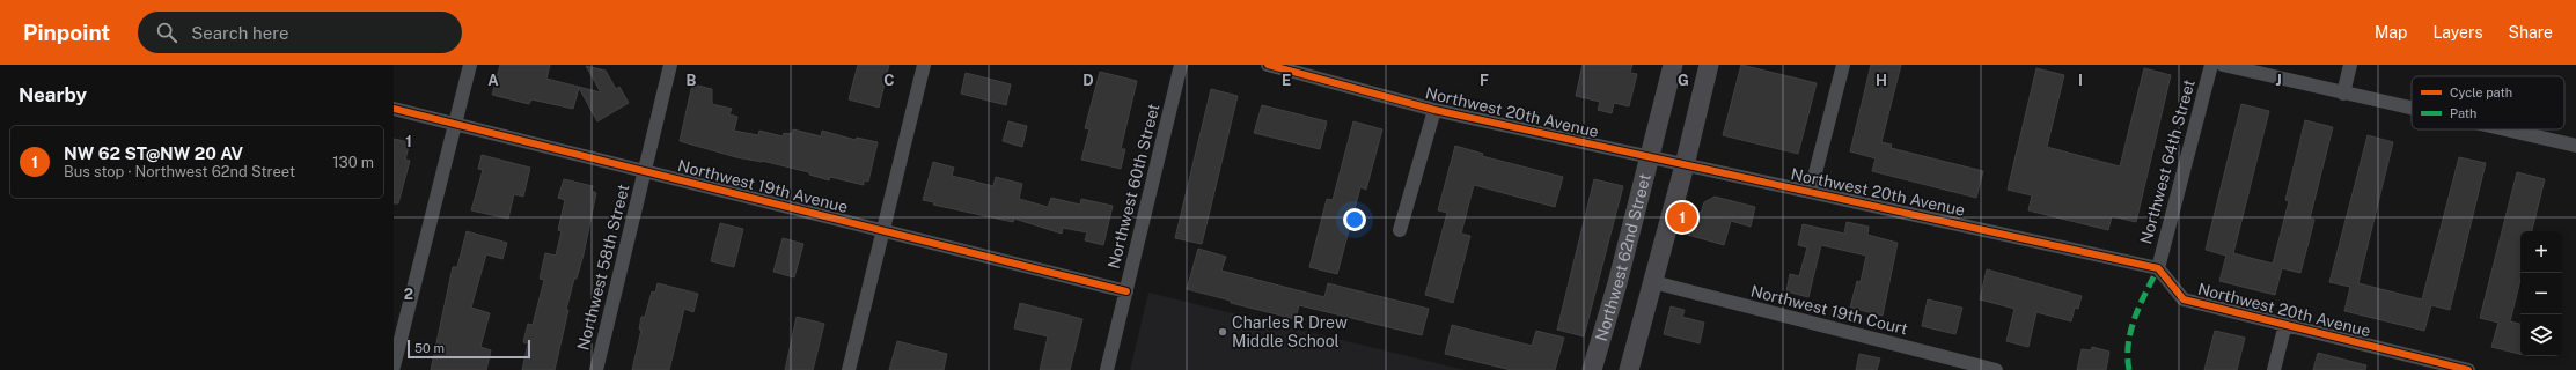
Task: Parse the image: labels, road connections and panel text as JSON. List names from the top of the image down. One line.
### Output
{"streets":{"main road":["Northwest 62nd Street"],"street":["Northwest 20th Avenue","Northwest 64th Street","Northwest 19th Avenue","Northwest 60th Street","Northwest 58th Street","Northwest 19th Court"]},"crossings":[["Northwest 20th Avenue","Northwest 64th Street"],["Northwest 20th Avenue","Northwest 62nd Street"],["Northwest 19th Avenue","Northwest 60th Street"],["Northwest 19th Avenue","Northwest 58th Street"]],"places":["Charles R Drew Middle School"],"legend":["Cycle path","Path"],"scale_bar":"50 m","page":{"header":"Pinpoint","search":"Search here","nav":["Map","Layers","Share"],"heading":"Nearby","list":[{"mark":"1","name":"NW 62 ST@NW 20 AV","note":"Bus stop · Northwest 62nd Street","value":"130 m"}],"pins":"1","map_buttons":["+","−"],"scale":"50 m"},"grid":{"columns":["A","B","C","D","E","F","G","H","I","J"],"rows":["1","2"]}}
